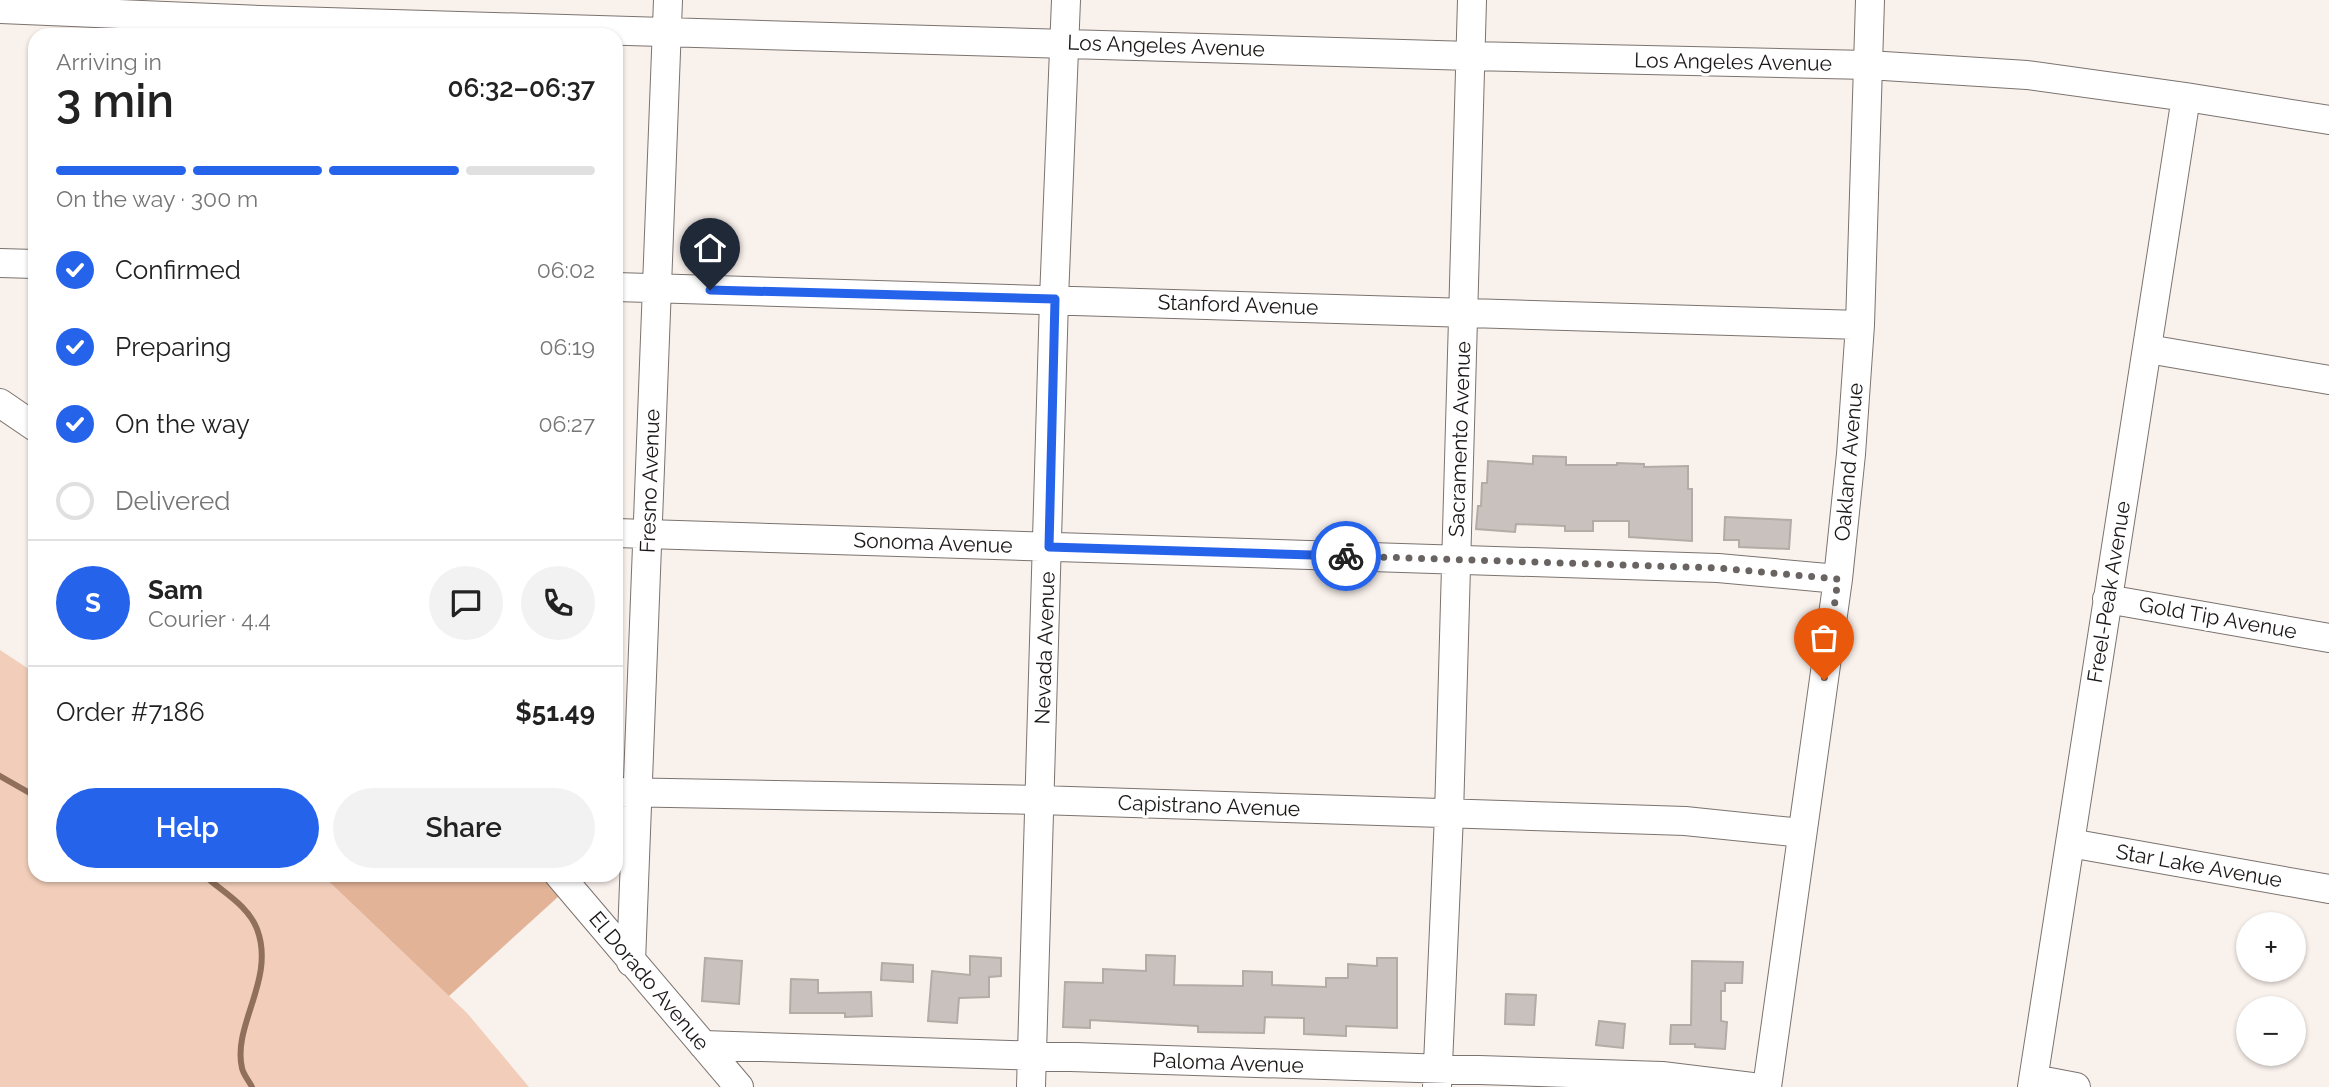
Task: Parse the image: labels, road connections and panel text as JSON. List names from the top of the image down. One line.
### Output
{"streets":{"street":["Los Angeles Avenue","Stanford Avenue","Sacramento Avenue","Oakland Avenue","Fresno Avenue","Sonoma Avenue","Freel-Peak Avenue","Gold Tip Avenue","Nevada Avenue","Capistrano Avenue","Star Lake Avenue","El Dorado Avenue","Paloma Avenue"]},"crossings":[["Los Angeles Avenue","Sacramento Avenue"],["Los Angeles Avenue","Oakland Avenue"],["Los Angeles Avenue","Fresno Avenue"],["Los Angeles Avenue","Freel-Peak Avenue"],["Los Angeles Avenue","Nevada Avenue"],["Stanford Avenue","Sacramento Avenue"],["Stanford Avenue","Oakland Avenue"],["Stanford Avenue","Fresno Avenue"],["Stanford Avenue","Nevada Avenue"],["Sacramento Avenue","Sonoma Avenue"],["Sacramento Avenue","Capistrano Avenue"],["Sacramento Avenue","Paloma Avenue"],["Oakland Avenue","Sonoma Avenue"],["Oakland Avenue","Capistrano Avenue"],["Fresno Avenue","Sonoma Avenue"],["Fresno Avenue","Capistrano Avenue"],["Fresno Avenue","El Dorado Avenue"],["Sonoma Avenue","Nevada Avenue"],["Freel-Peak Avenue","Gold Tip Avenue"],["Freel-Peak Avenue","Star Lake Avenue"],["Nevada Avenue","Capistrano Avenue"],["Nevada Avenue","Paloma Avenue"],["El Dorado Avenue","Paloma Avenue"]],"page":{"heading":["3 min","Arriving in","06:32–06:37"],"panel":["Sam","Courier · 4.4","Order #7186","$51.49"],"bar":"On the way · 300 m","list":[["Confirmed","06:02"],["Preparing","06:19"],["On the way","06:27"],"Delivered"],"round":"S","buttons":["Help","Share"],"map_buttons":["+","−"]}}
